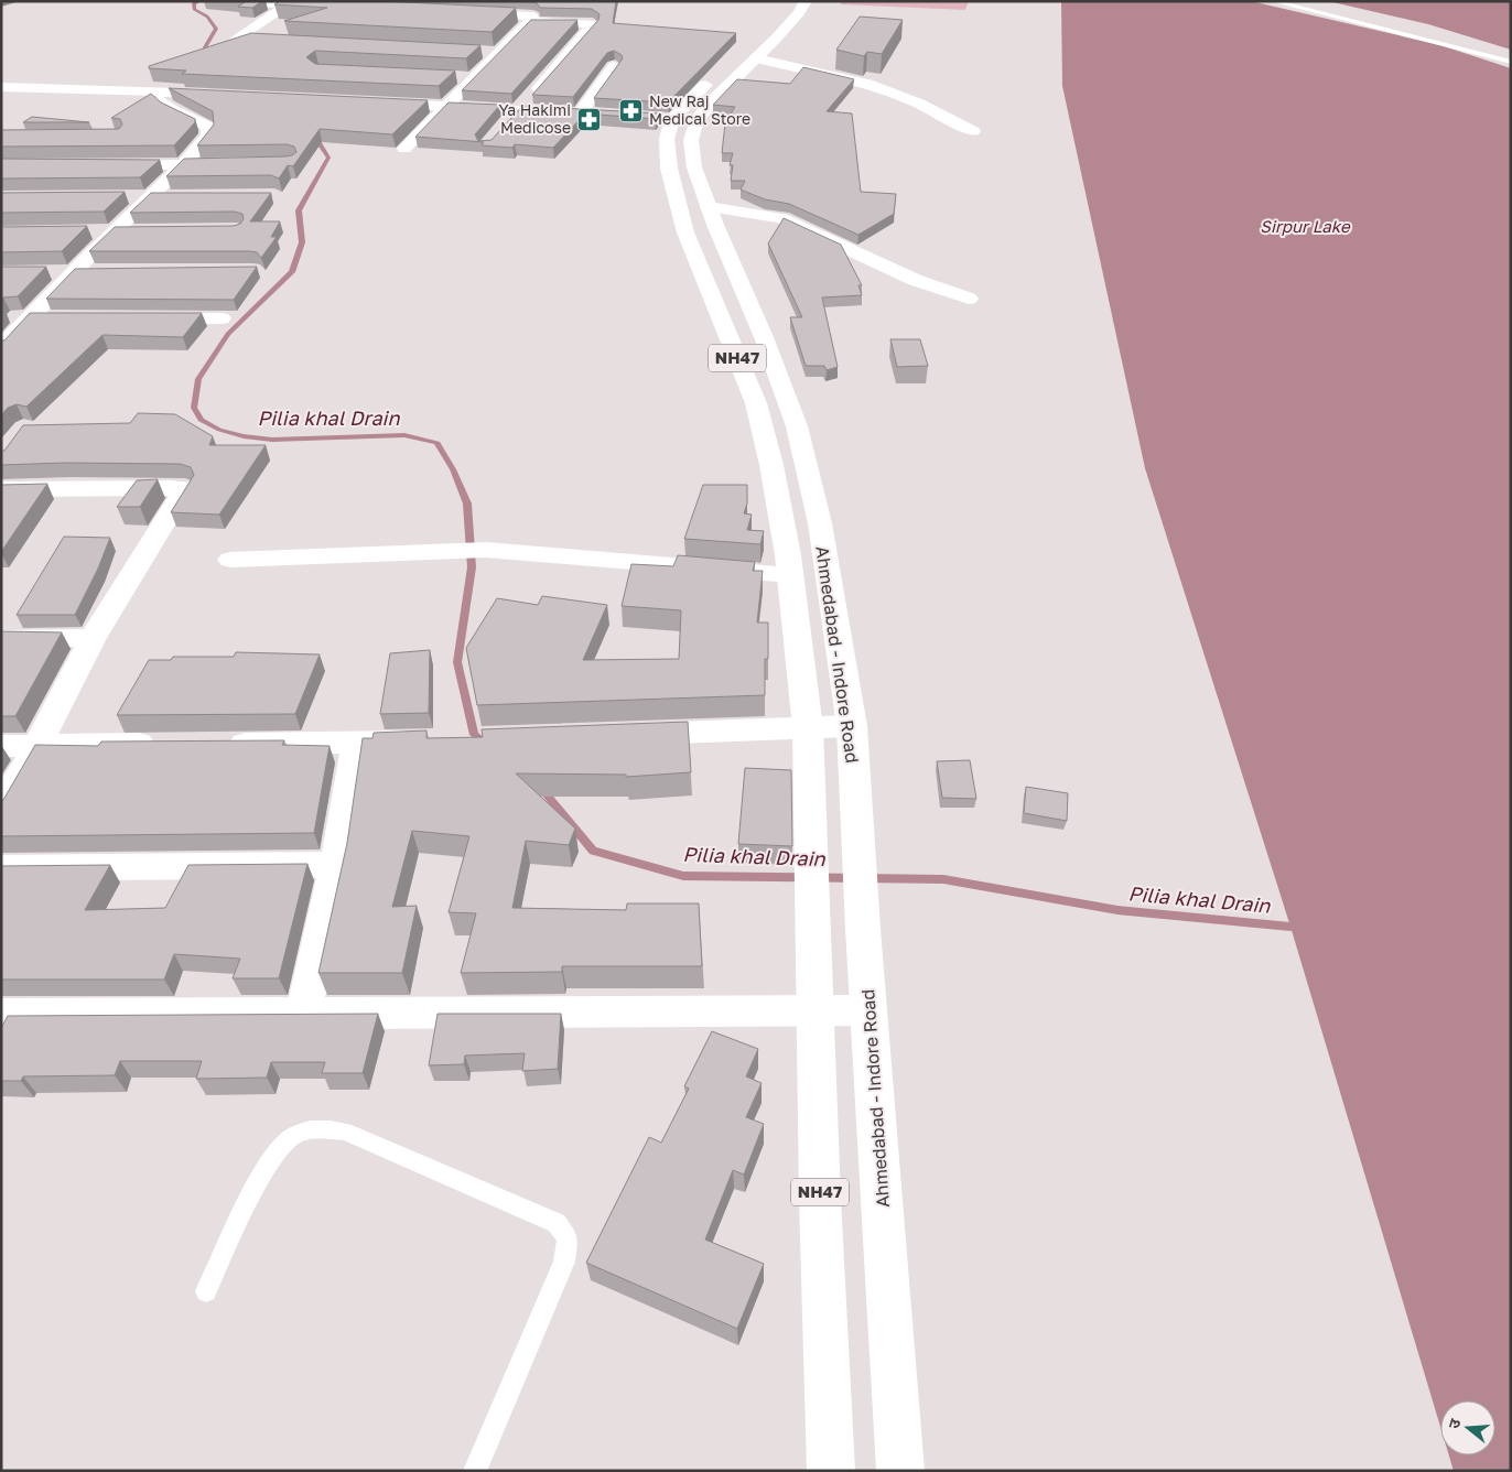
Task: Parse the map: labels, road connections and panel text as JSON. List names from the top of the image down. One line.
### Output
{"streets":{"main road":["NH47","Ahmedabad - Indore Road"]},"water":["Sirpur Lake","Pilia khal Drain"],"places":{"pharmacy":["New Raj Medical Store","Ya Hakimi Medicose"]},"north":"left"}
